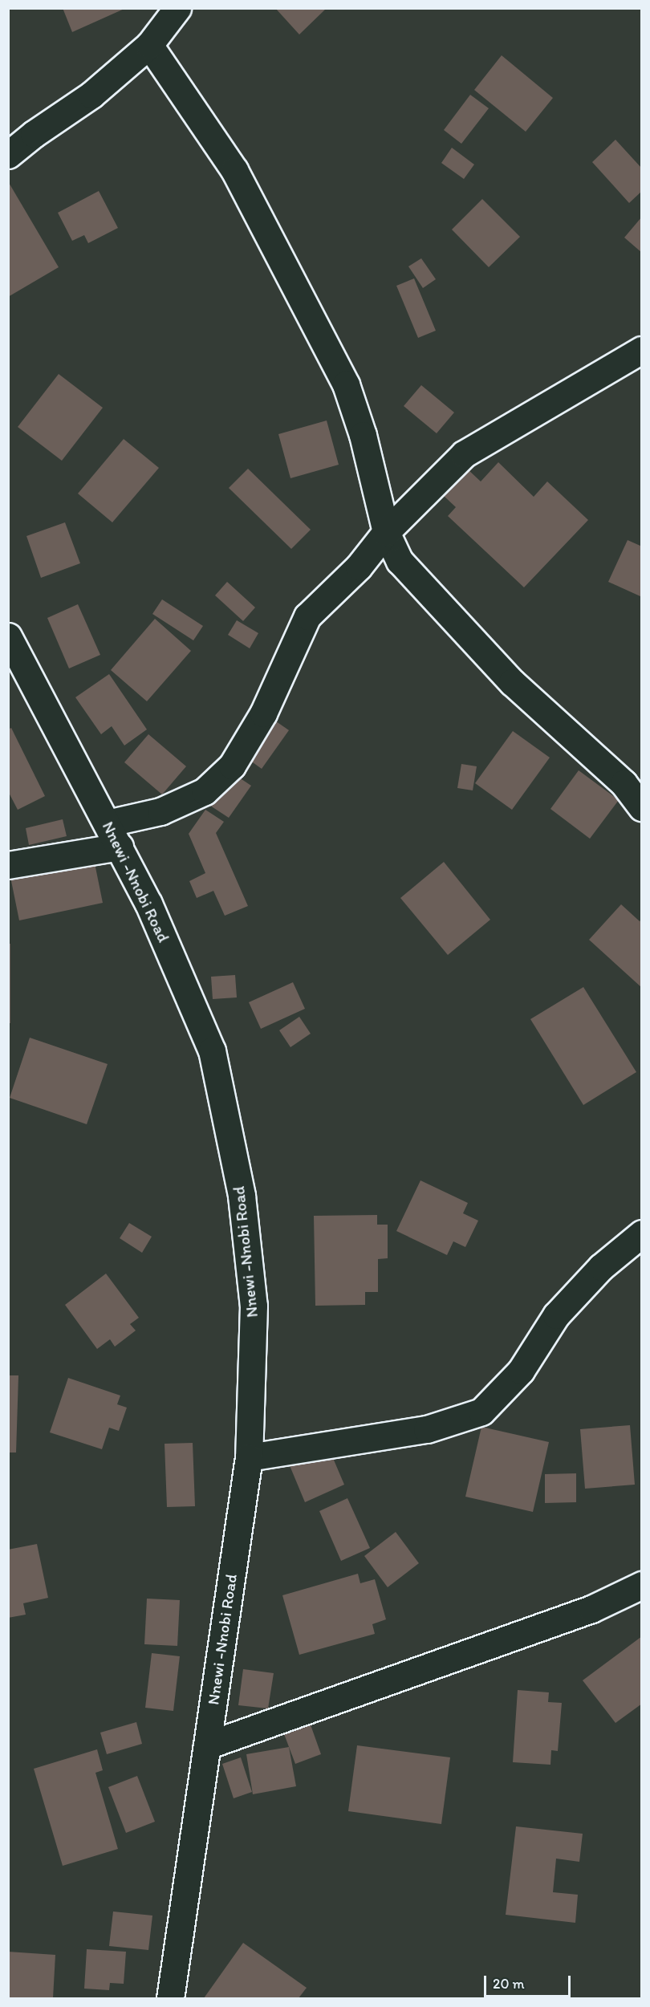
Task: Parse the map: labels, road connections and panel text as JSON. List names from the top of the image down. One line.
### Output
{"streets":{"street":["Nnewi -Nnobi Road"]},"scale_bar":"20 m"}
